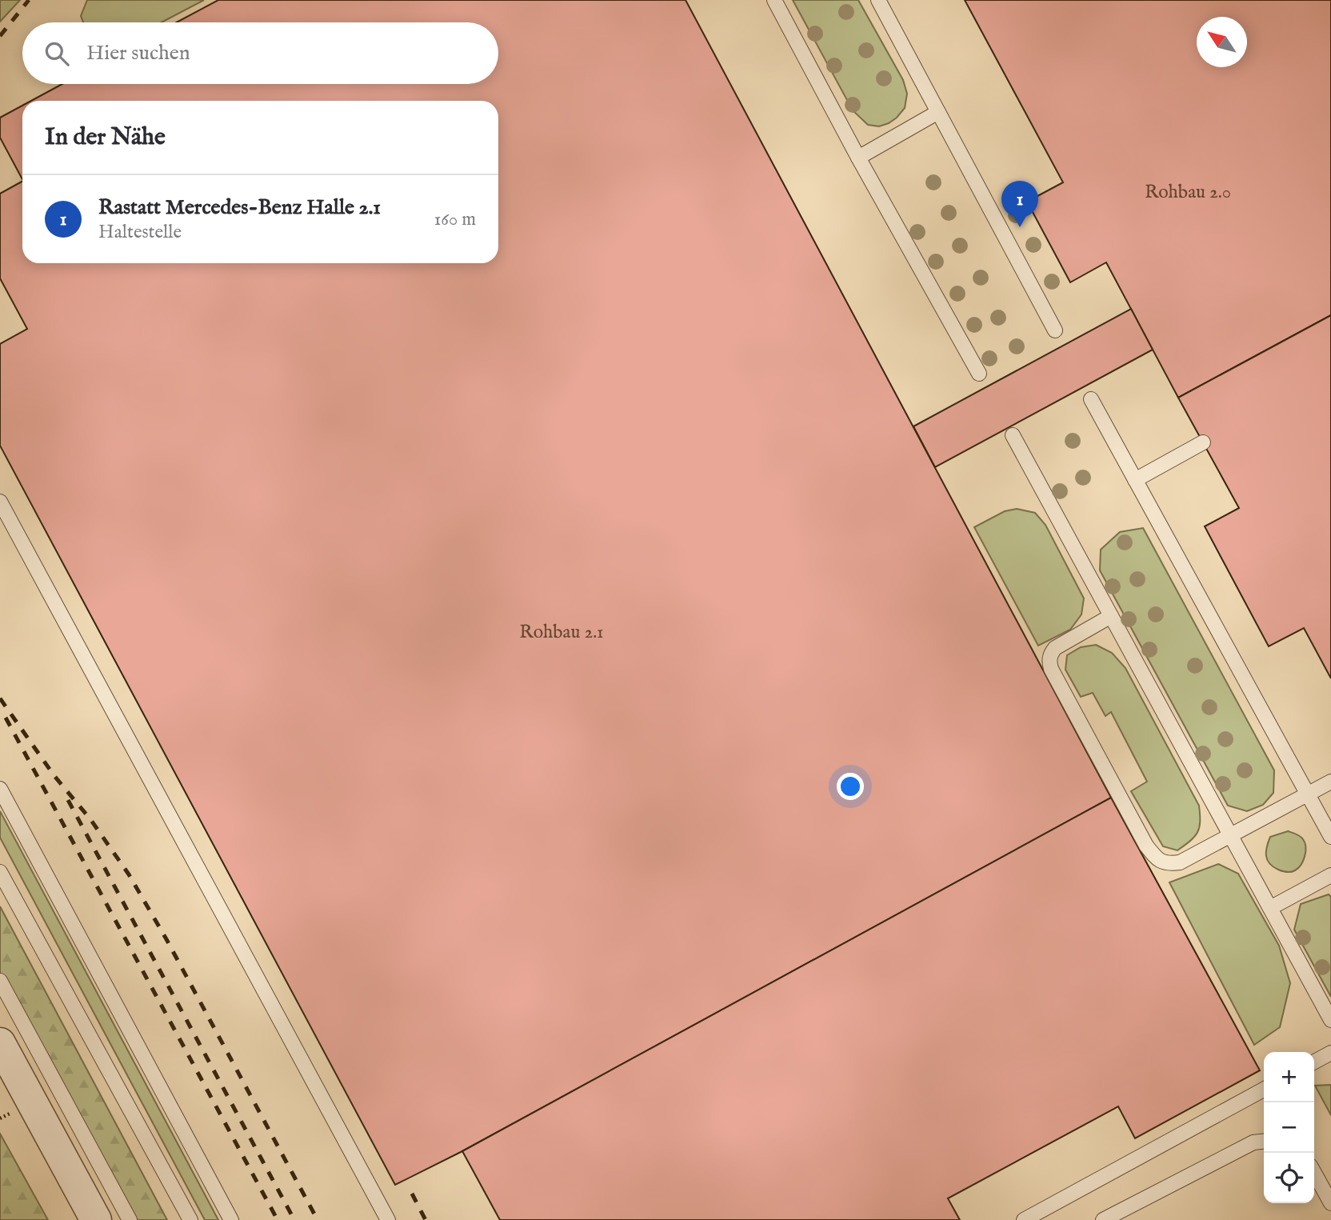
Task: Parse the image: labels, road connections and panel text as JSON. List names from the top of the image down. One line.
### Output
{"house_numbers":["Rohbau 2.0","Rohbau 2.1"],"north":"top left","page":{"search":"Hier suchen","heading":"In der Nähe","list":[{"mark":"1","name":"Rastatt Mercedes-Benz Halle 2.1","note":"Haltestelle","value":"160 m"}],"pins":"1","map_buttons":["+","−"]}}
